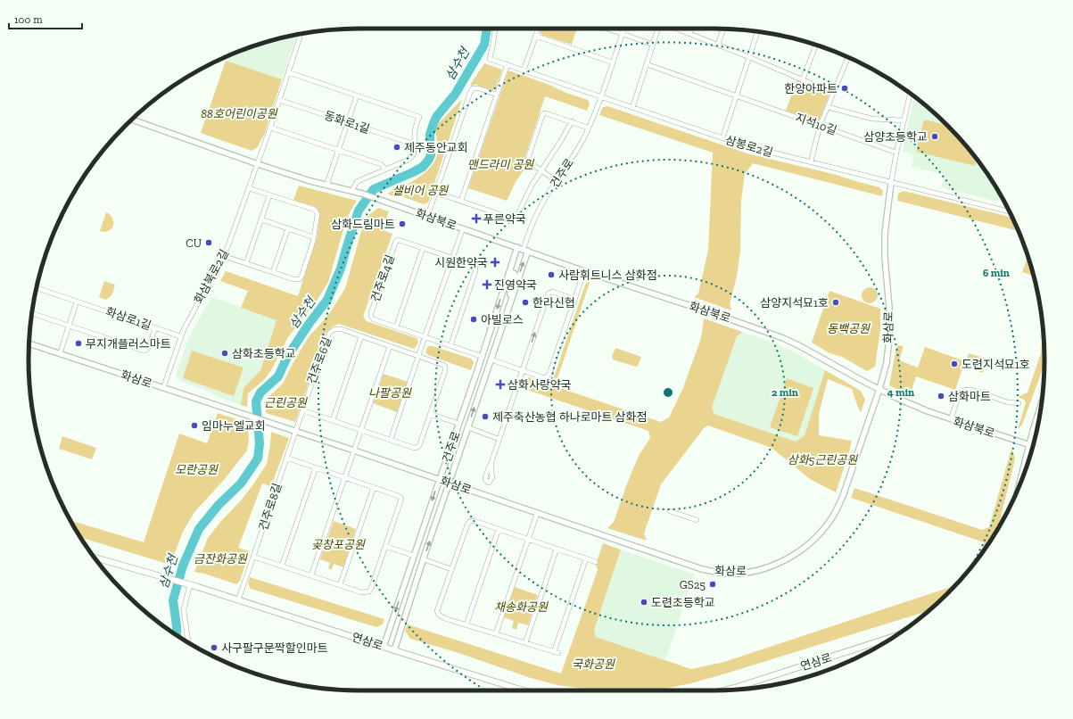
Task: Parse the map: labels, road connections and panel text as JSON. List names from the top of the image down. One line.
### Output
{"streets":{"main road":["연삼로"],"street":["동화로1길","지석10길","삼봉로2길","건주로","화삼북로","화삼북로2길","건주로4길","화삼로1길","화삼로","건주로6길","건주로8길"]},"crossings":[["삼봉로2길","건주로"],["삼봉로2길","화삼로"],["건주로","화삼북로"],["건주로","건주로4길"],["건주로","화삼로"],["건주로","연삼로"],["화삼북로","화삼로"],["화삼북로2길","화삼로1길"],["화삼북로2길","화삼로"],["화삼로","건주로8길"],["건주로6길","건주로8길"],["건주로8길","연삼로"]],"water":["삼수천"],"parks":["88호어린이공원","맨드라미 공원","샐비어 공원","동백공원","나팔공원","근린공원","삼화5근린공원","모란공원","곶창포공원","금잔화공원","채송화공원","국화공원"],"places":{"other":["한양아파트","삼양초등학교","제주동안교회","삼화드림마트","CU","사람휘트니스 삼화점","한라신협","삼양지석묘1호","아빌로스","무지개플러스마트","삼화초등학교","도련지석묘1호","삼화마트","제주축산농협 하나로마트 삼화점","임마누엘교회","GS25","도련초등학교","사구팔구문짝할인마트"],"health":["푸른약국","시원한약국","진영약국","삼화사랑약국"]},"scale_bar":"100 m","rings":["6 min","2 min","4 min"]}
